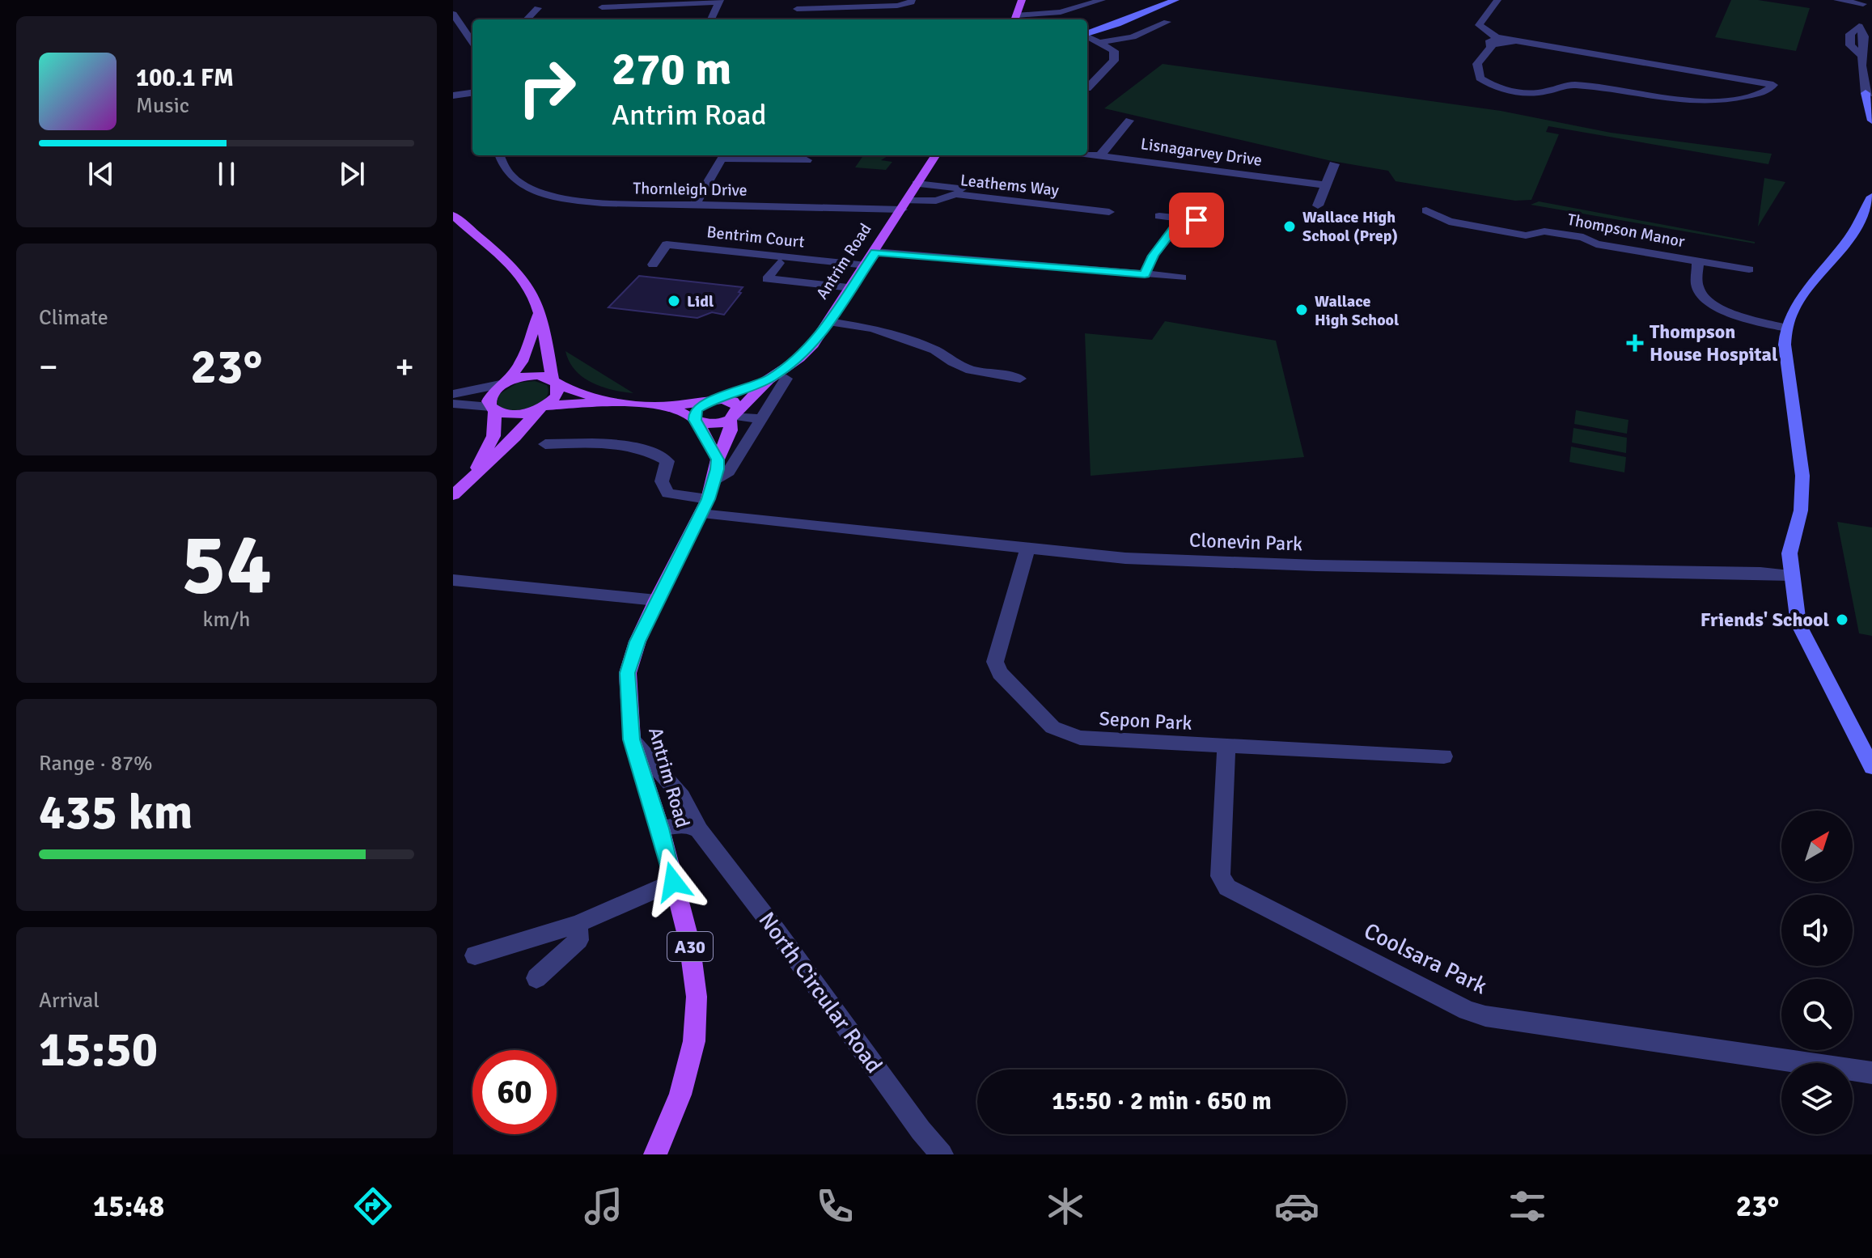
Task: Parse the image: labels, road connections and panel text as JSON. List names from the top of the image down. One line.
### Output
{"streets":{"main road":["Antrim Road","A30"],"street":["Lisnagarvey Drive","Leathems Way","Thornleigh Drive","Thompson Manor","Bentrim Court","Clonevin Park","Sepon Park","Coolsara Park","North Circular Road"]},"crossings":[["Leathems Way","Thornleigh Drive"],["Leathems Way","Antrim Road"],["Thornleigh Drive","Antrim Road"],["Bentrim Court","Antrim Road"],["Antrim Road","Clonevin Park"],["Antrim Road","A30"],["Antrim Road","North Circular Road"],["Clonevin Park","Sepon Park"],["Sepon Park","Coolsara Park"]],"places":{"other":["Wallace High School (Prep)","Lidl","Wallace High School","Friends' School"],"health":["Thompson House Hospital"]},"north":"top right","page":{"turn":["270 m","Antrim Road"],"song":["100.1 FM","Music"],"tile":["Climate",["54","km/h"],["Range · 87%","435 km"],["Arrival","15:50"]],"heat":["−","23°","+"],"limit":"60","trip":"15:50 · 2 min · 650 m","tabs":["15:48","23°"]}}
